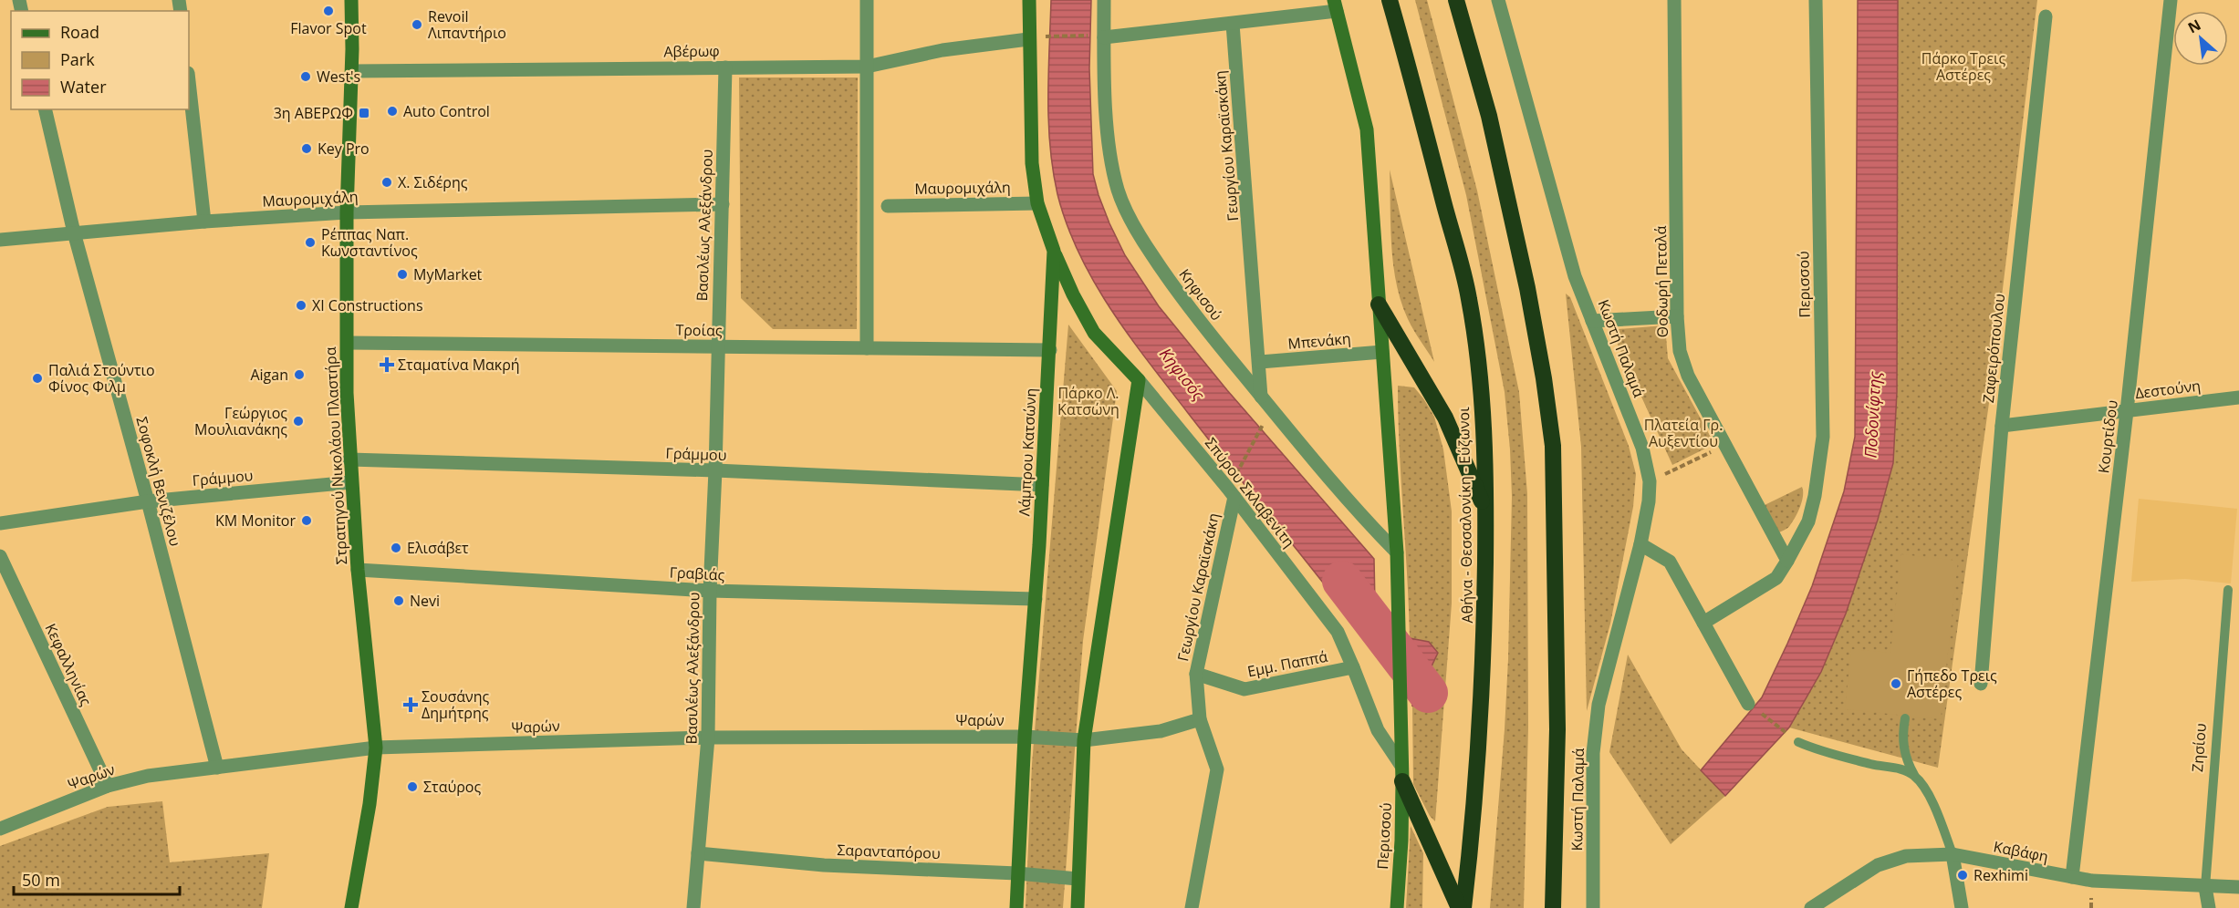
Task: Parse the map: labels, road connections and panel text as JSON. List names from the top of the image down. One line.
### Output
{"streets":{"highway":["Αθήνα - Θεσσαλονίκη - Εύζωνοι"],"street":["Αβέρωφ","Γεωργίου Καραϊσκάκη","Μαυρομιχάλη","Βασιλέως Αλεξάνδρου","Θοδωρή Πεταλά","Περισσού","Κηφισού","Τροίας","Μπενάκη","Κωστή Παλαμά","Ζαφειρόπουλου","Δεστούνη","Κουρτίδου","Λάμπρου Κατσώνη","Γράμμου","Στρατηγού Νικολάου Πλαστήρα","Σοφοκλή Βενιζέλου","Σπύρου Σκλαβενίτη","Γραβιάς","Εμμ. Παππά","Κεφαλληνίας","Ψαρών","Ζησίου","Σαρανταπόρου","Καβάφη"]},"crossings":[["Αβέρωφ","Βασιλέως Αλεξάνδρου"],["Αβέρωφ","Λάμπρου Κατσώνη"],["Αβέρωφ","Στρατηγού Νικολάου Πλαστήρα"],["Γεωργίου Καραϊσκάκη","Κηφισού"],["Γεωργίου Καραϊσκάκη","Μπενάκη"],["Γεωργίου Καραϊσκάκη","Σπύρου Σκλαβενίτη"],["Γεωργίου Καραϊσκάκη","Εμμ. Παππά"],["Μαυρομιχάλη","Βασιλέως Αλεξάνδρου"],["Μαυρομιχάλη","Λάμπρου Κατσώνη"],["Μαυρομιχάλη","Στρατηγού Νικολάου Πλαστήρα"],["Μαυρομιχάλη","Σοφοκλή Βενιζέλου"],["Βασιλέως Αλεξάνδρου","Τροίας"],["Βασιλέως Αλεξάνδρου","Γράμμου"],["Βασιλέως Αλεξάνδρου","Γραβιάς"],["Βασιλέως Αλεξάνδρου","Ψαρών"],["Βασιλέως Αλεξάνδρου","Σαρανταπόρου"],["Θοδωρή Πεταλά","Περισσού"],["Περισσού","Σπύρου Σκλαβενίτη"],["Τροίας","Λάμπρου Κατσώνη"],["Τροίας","Στρατηγού Νικολάου Πλαστήρα"],["Ζαφειρόπουλου","Δεστούνη"],["Δεστούνη","Κουρτίδου"],["Κουρτίδου","Καβάφη"],["Λάμπρου Κατσώνη","Γράμμου"],["Λάμπρου Κατσώνη","Σπύρου Σκλαβενίτη"],["Λάμπρου Κατσώνη","Γραβιάς"],["Λάμπρου Κατσώνη","Ψαρών"],["Λάμπρου Κατσώνη","Σαρανταπόρου"],["Γράμμου","Στρατηγού Νικολάου Πλαστήρα"],["Γράμμου","Σοφοκλή Βενιζέλου"],["Στρατηγού Νικολάου Πλαστήρα","Γραβιάς"],["Στρατηγού Νικολάου Πλαστήρα","Ψαρών"],["Σοφοκλή Βενιζέλου","Ψαρών"],["Σπύρου Σκλαβενίτη","Εμμ. Παππά"],["Κεφαλληνίας","Ψαρών"],["Ζησίου","Καβάφη"]],"water":["Κηφισός","Ποδονίφτης"],"parks":["Πάρκο Τρεις Αστέρες","Πάρκο Λ. Κατσώνη","Πλατεία Γρ. Αυξεντίου"],"places":{"other":["Flavor Spot","Revoil Λιπαντήριο","West's","Auto Control","Key Pro","Χ. Σιδέρης","Ρέππας Ναπ. Κωνσταντίνος","MyMarket","XI Constructions","Aigan","Παλιά Στούντιο Φίνος Φιλμ","Γεώργιος Μουλιανάκης","KM Monitor","Ελισάβετ","Nevi","Γήπεδο Τρεις Αστέρες","Σταύρος","Rexhimi"],"transit":["3η ΑΒΕΡΩΦ"],"health":["Σταματίνα Μακρή","Σουσάνης Δημήτρης"]},"legend":["Road","Park","Water"],"scale_bar":"50 m","north":"top left"}
